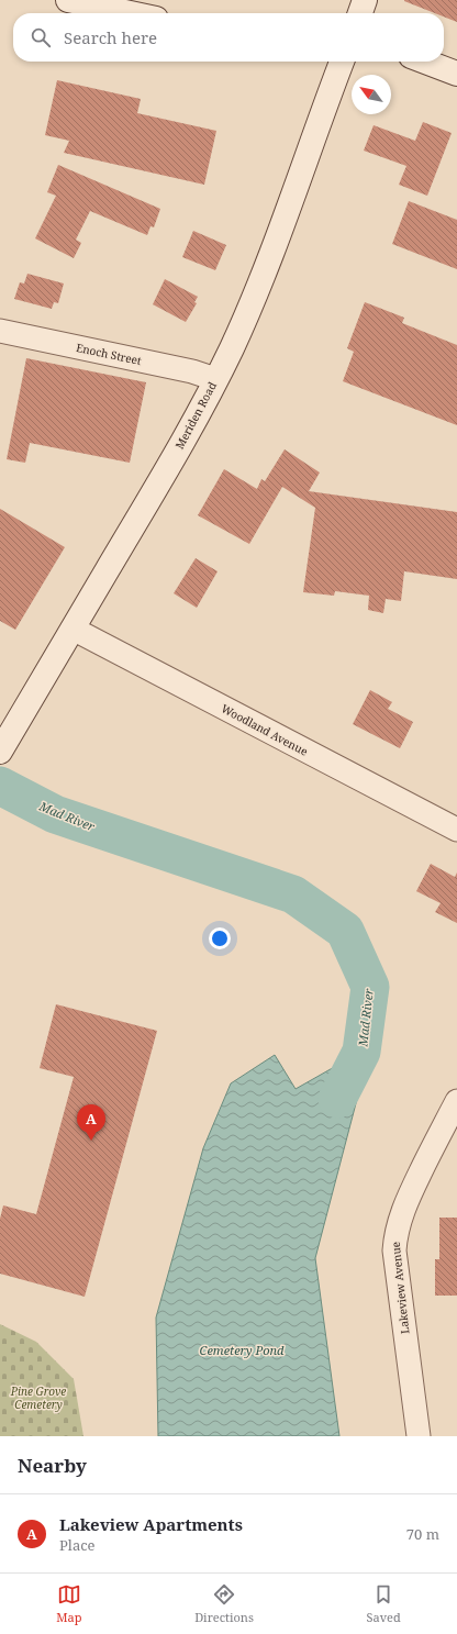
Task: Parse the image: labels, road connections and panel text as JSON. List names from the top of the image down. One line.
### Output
{"streets":{"main road":["Meriden Road"],"street":["Enoch Street","Woodland Avenue","Lakeview Avenue"]},"crossings":[["Enoch Street","Meriden Road"],["Meriden Road","Woodland Avenue"]],"water":["Mad River","Cemetery Pond"],"parks":["Pine Grove Cemetery"],"north":"top left","page":{"search":"Search here","pins":"A","heading":"Nearby","list":[{"mark":"A","name":"Lakeview Apartments","note":"Place","value":"70 m"}],"nav":["Map","Directions","Saved"]}}
